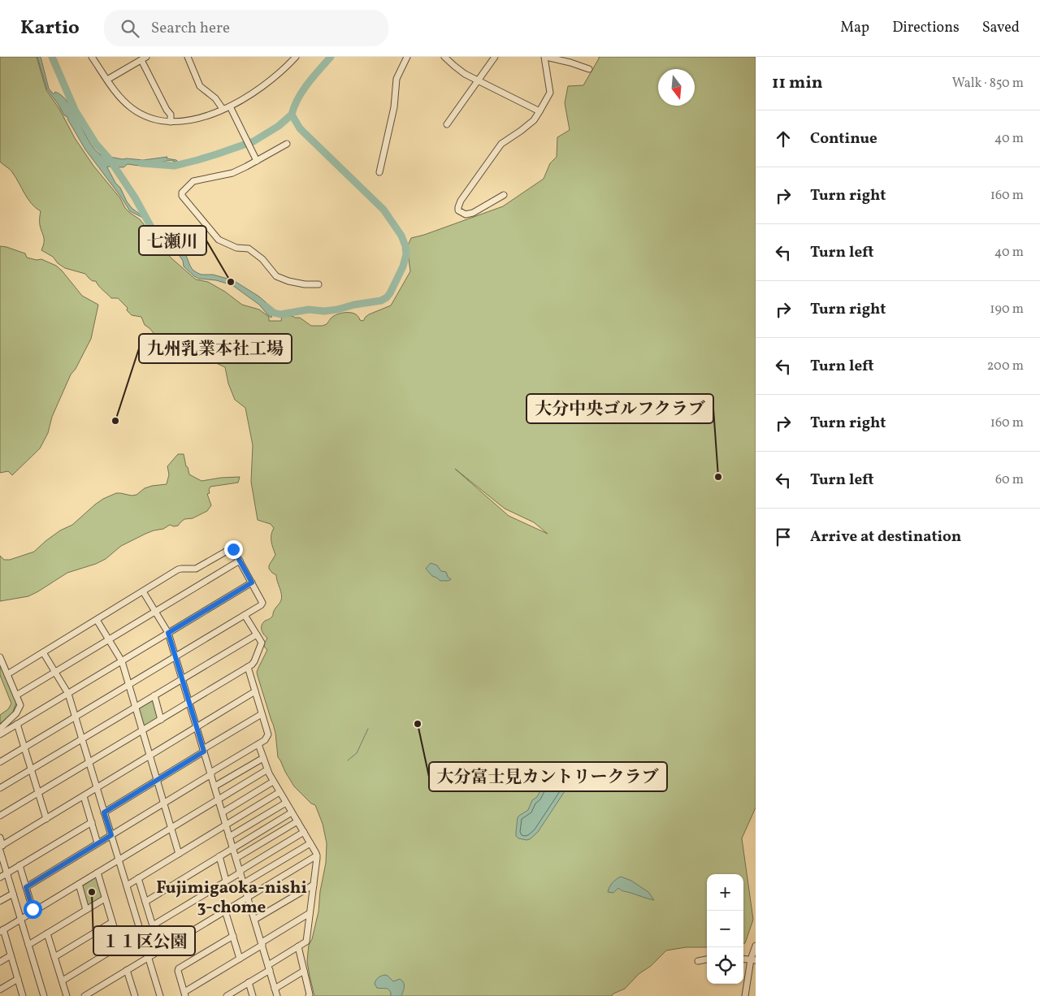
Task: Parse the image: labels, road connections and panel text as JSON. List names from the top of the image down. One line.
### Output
{"districts":["Fujimigaoka-nishi 3-chome"],"places":["七瀬川","九州乳業本社工場","大分中央ゴルフクラブ","大分富士見カントリークラブ","１１区公園"],"north":"bottom","page":{"header":"Kartio","search":"Search here","nav":["Map","Directions","Saved"],"heading":["11 min","Walk · 850 m"],"list":[["Continue","40 m"],["Turn right","160 m"],["Turn left","40 m"],["Turn right","190 m"],["Turn left","200 m"],["Turn right","160 m"],["Turn left","60 m"],"Arrive at destination"],"map_buttons":["+","−"]}}
